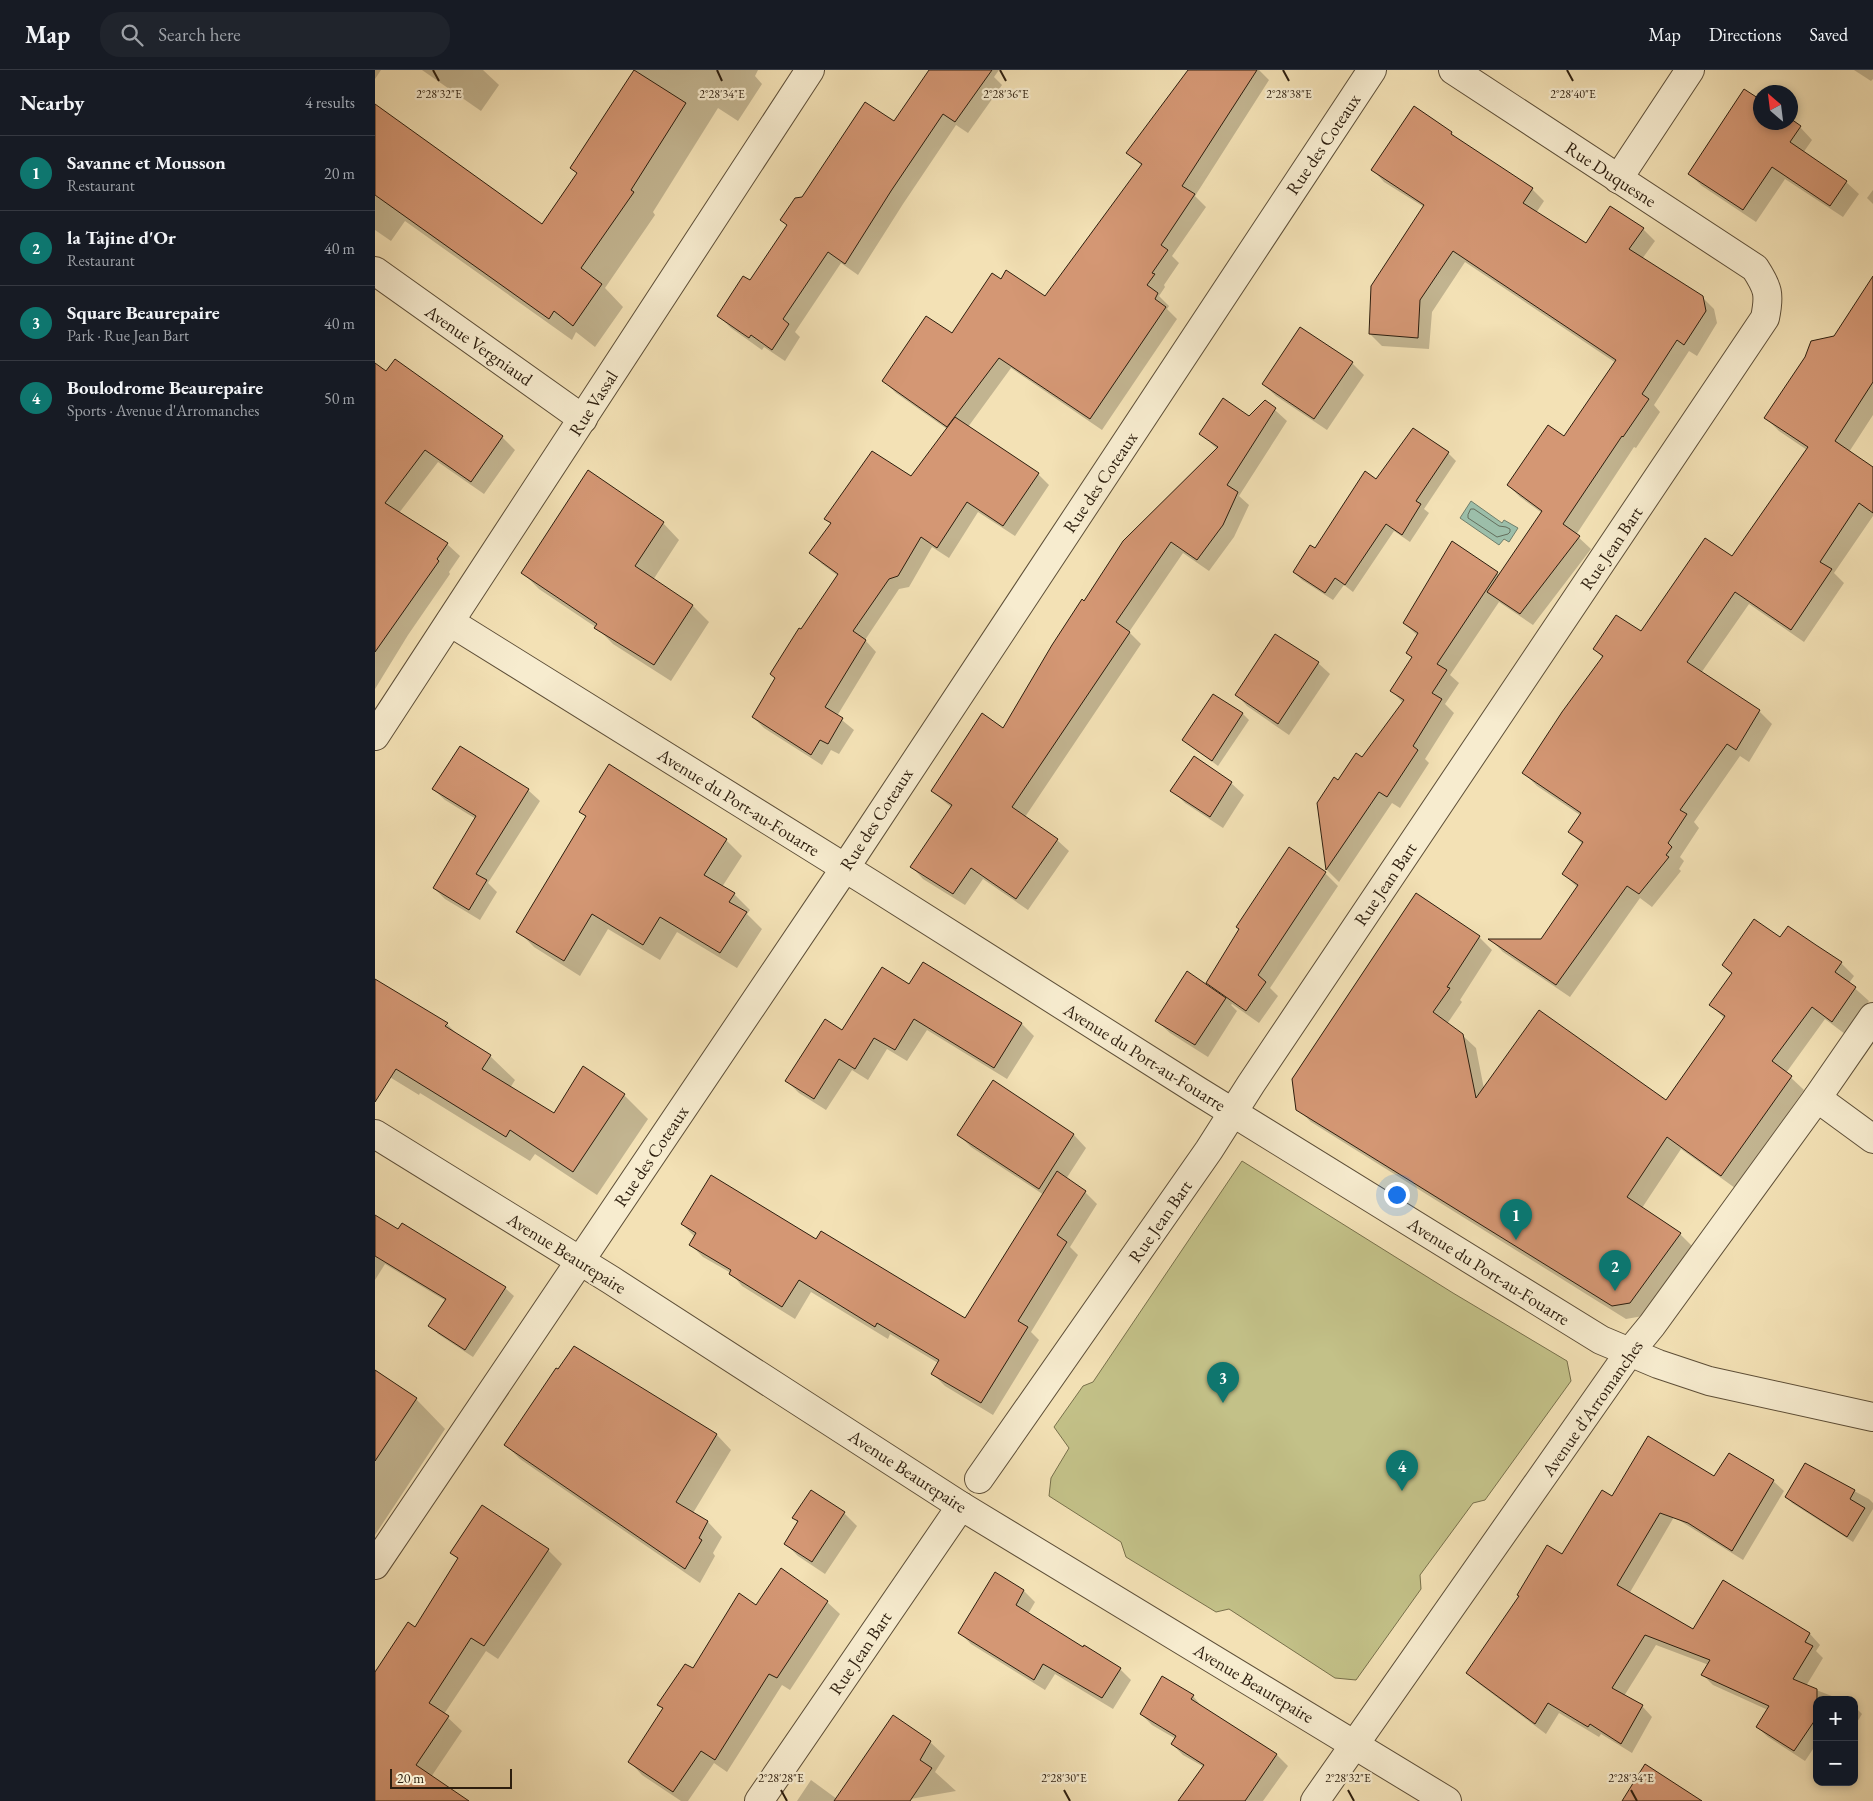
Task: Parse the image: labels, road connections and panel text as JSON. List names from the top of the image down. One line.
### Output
{"streets":{"street":["Rue des Coteaux","Rue Duquesne","Avenue Vergniaud","Rue Vassal","Rue Jean Bart","Avenue du Port-au-Fouarre","Avenue Beaurepaire","Avenue d'Arromanches"]},"crossings":[["Rue des Coteaux","Avenue du Port-au-Fouarre"],["Rue des Coteaux","Avenue Beaurepaire"],["Rue Duquesne","Rue Jean Bart"],["Avenue Vergniaud","Rue Vassal"],["Rue Vassal","Avenue du Port-au-Fouarre"],["Rue Jean Bart","Avenue du Port-au-Fouarre"],["Rue Jean Bart","Avenue Beaurepaire"],["Avenue du Port-au-Fouarre","Avenue d'Arromanches"],["Avenue Beaurepaire","Avenue d'Arromanches"]],"scale_bar":"20 m","north":"top left","page":{"header":"Map","search":"Search here","nav":["Map","Directions","Saved"],"heading":["Nearby","4 results"],"list":[{"mark":"1","name":"Savanne et Mousson","note":"Restaurant","value":"20 m"},{"mark":"2","name":"la Tajine d'Or","note":"Restaurant","value":"40 m"},{"mark":"3","name":"Square Beaurepaire","note":"Park · Rue Jean Bart","value":"40 m"},{"mark":"4","name":"Boulodrome Beaurepaire","note":"Sports · Avenue d'Arromanches","value":"50 m"}],"pins":["1","2","3","4"],"map_buttons":["+","−"],"scale":"20 m"},"coordinates":["2°28'32\"E","2°28'34\"E","2°28'36\"E","2°28'38\"E","2°28'40\"E","2°28'28\"E","2°28'30\"E"]}
